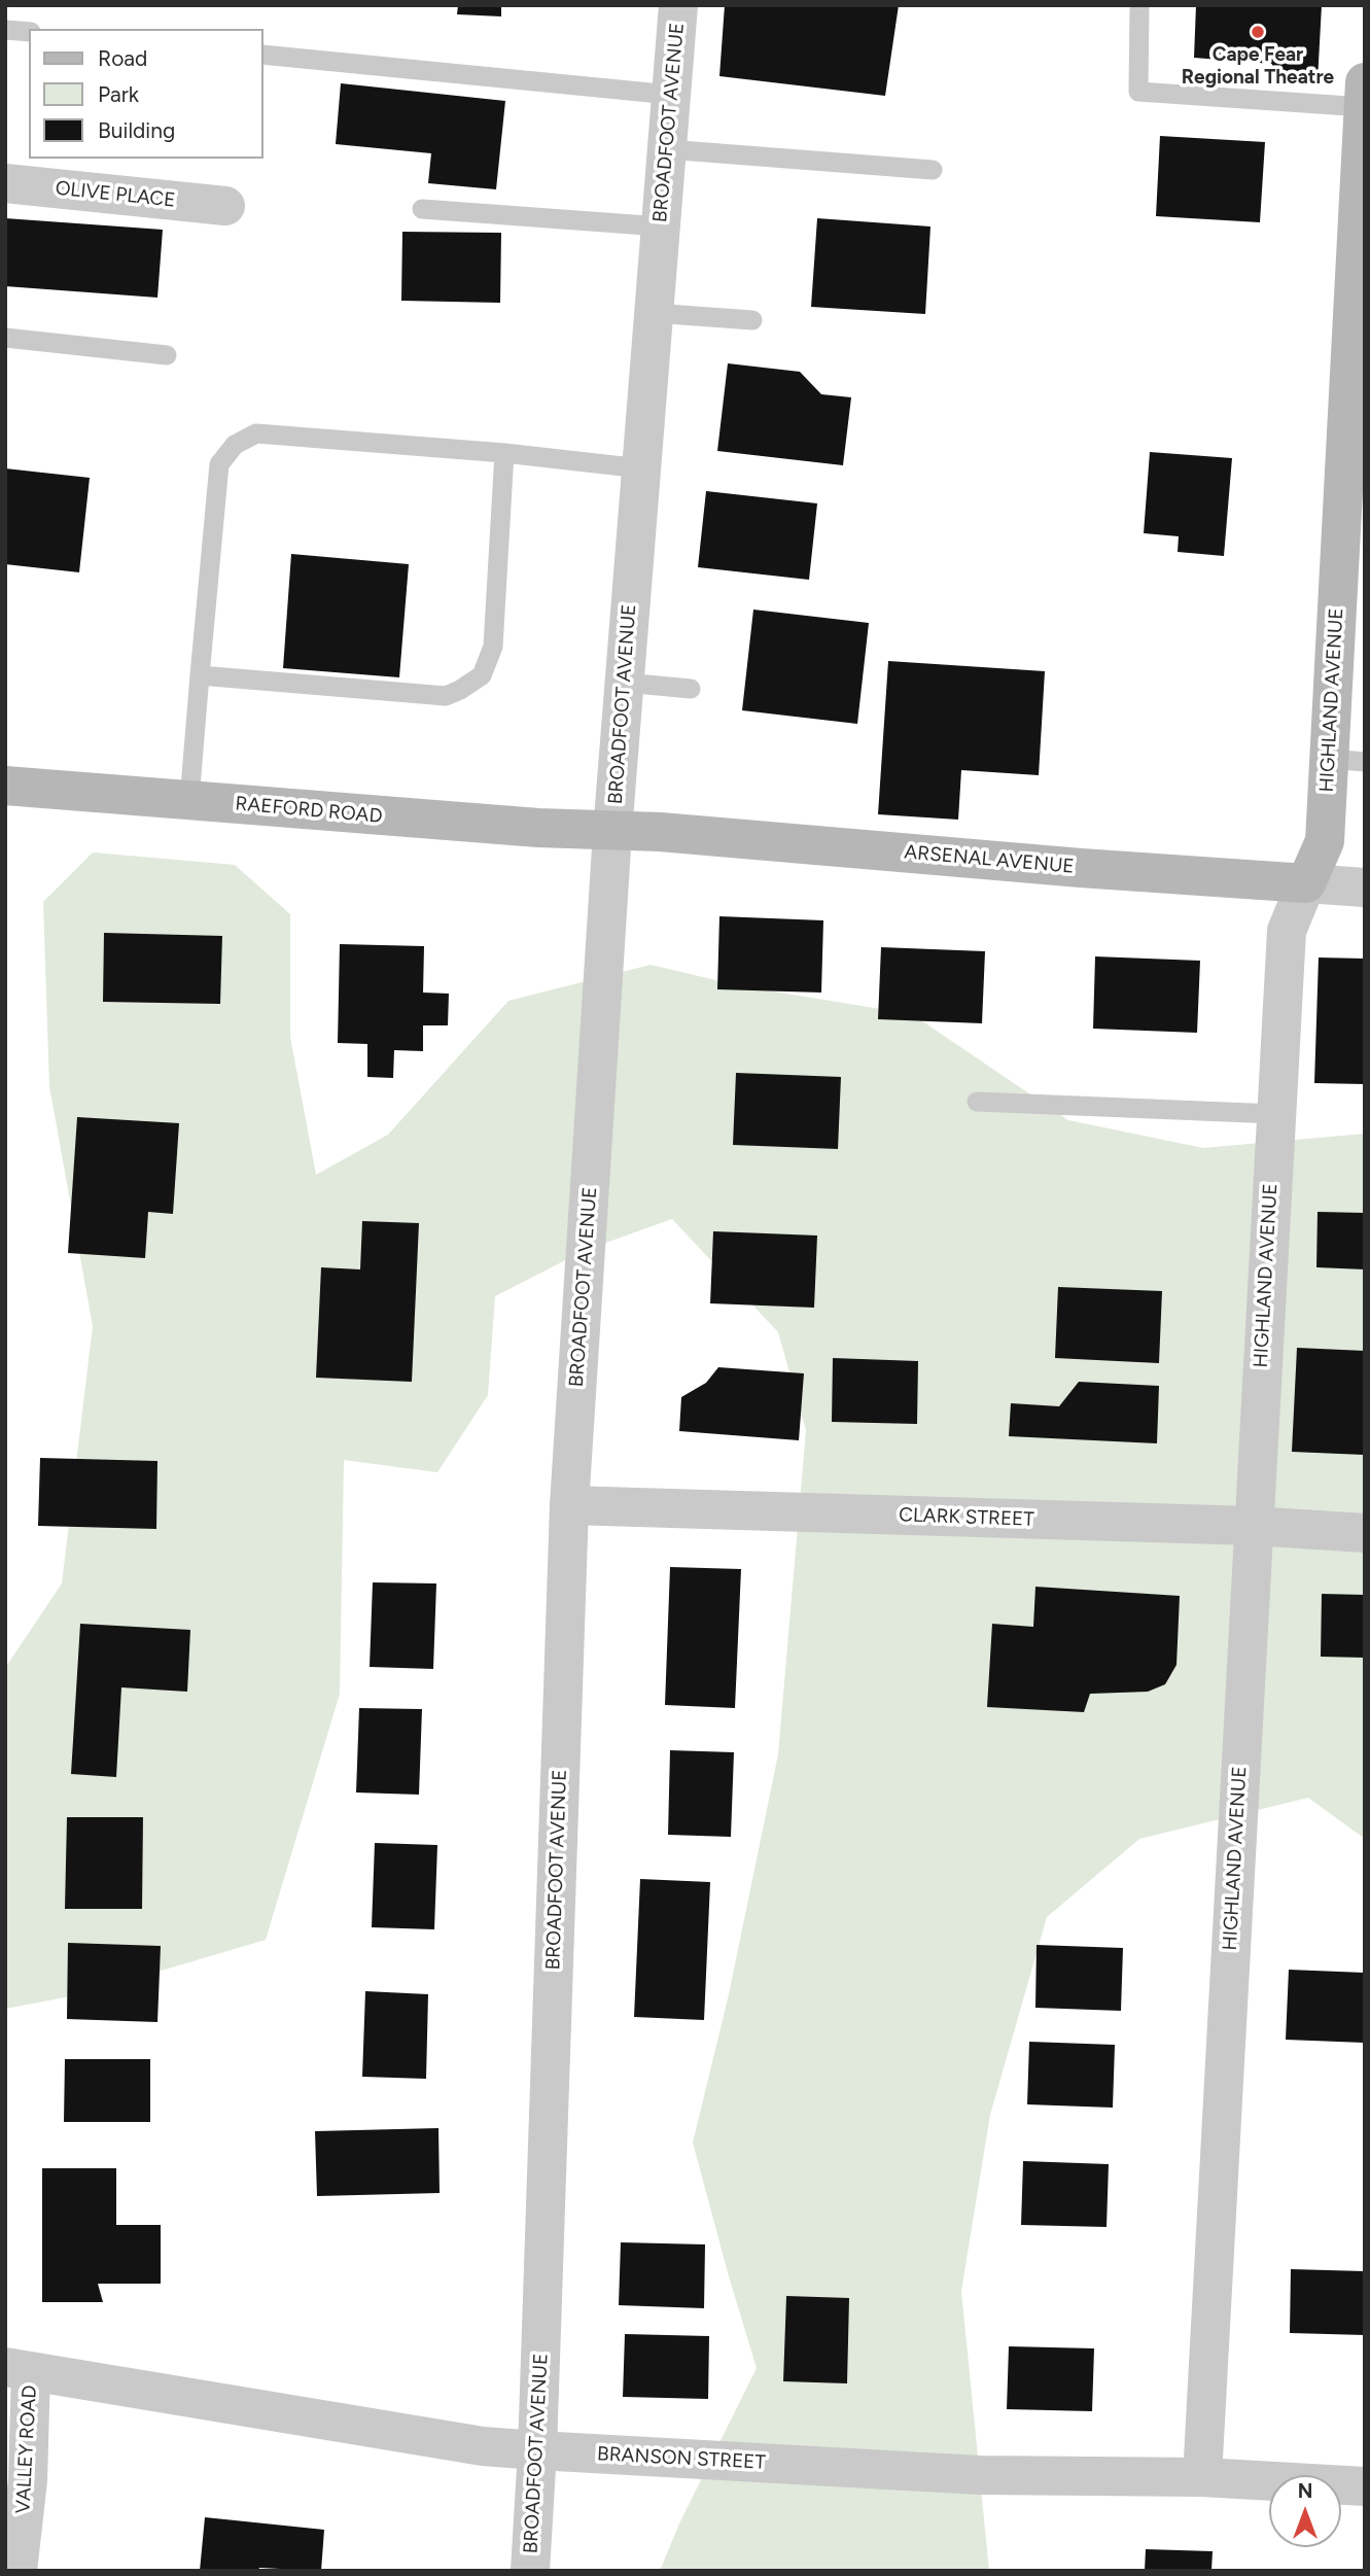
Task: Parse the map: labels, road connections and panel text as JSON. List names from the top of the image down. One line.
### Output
{"streets":{"main road":["HIGHLAND AVENUE","RAEFORD ROAD","ARSENAL AVENUE"],"street":["BROADFOOT AVENUE","OLIVE PLACE","CLARK STREET","VALLEY ROAD","BRANSON STREET"]},"crossings":[["BROADFOOT AVENUE","RAEFORD ROAD"],["BROADFOOT AVENUE","ARSENAL AVENUE"],["BROADFOOT AVENUE","CLARK STREET"],["BROADFOOT AVENUE","BRANSON STREET"],["HIGHLAND AVENUE","ARSENAL AVENUE"],["HIGHLAND AVENUE","CLARK STREET"],["HIGHLAND AVENUE","BRANSON STREET"],["RAEFORD ROAD","ARSENAL AVENUE"],["VALLEY ROAD","BRANSON STREET"]],"places":["Cape Fear Regional Theatre"],"legend":["Road","Park","Building"],"north":"top"}
